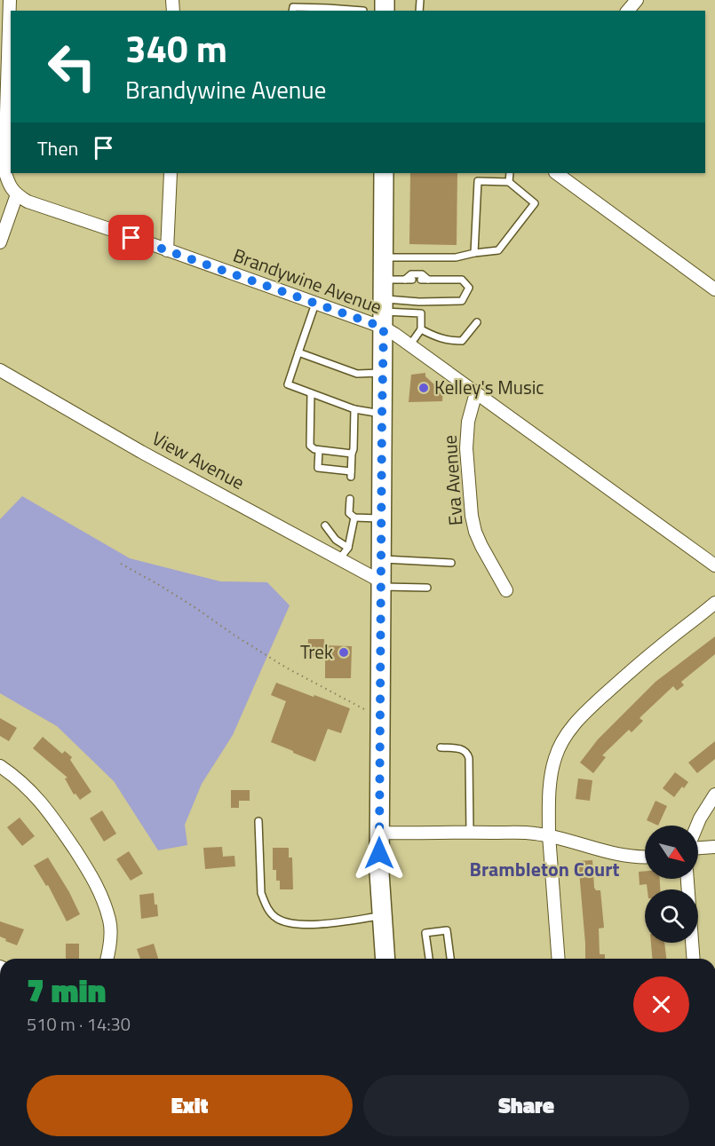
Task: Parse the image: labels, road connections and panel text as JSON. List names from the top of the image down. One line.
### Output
{"streets":{"street":["Brandywine Avenue","View Avenue","Eva Avenue"]},"crossings":[["Brandywine Avenue","Eva Avenue"]],"districts":["Brambleton Court"],"places":["Kelley's Music","Trek"],"north":"bottom right","page":{"turn":["340 m","Brandywine Avenue"],"then":"Then","heading":["7 min","510 m · 14:30"],"buttons":["Exit","Share"]}}
